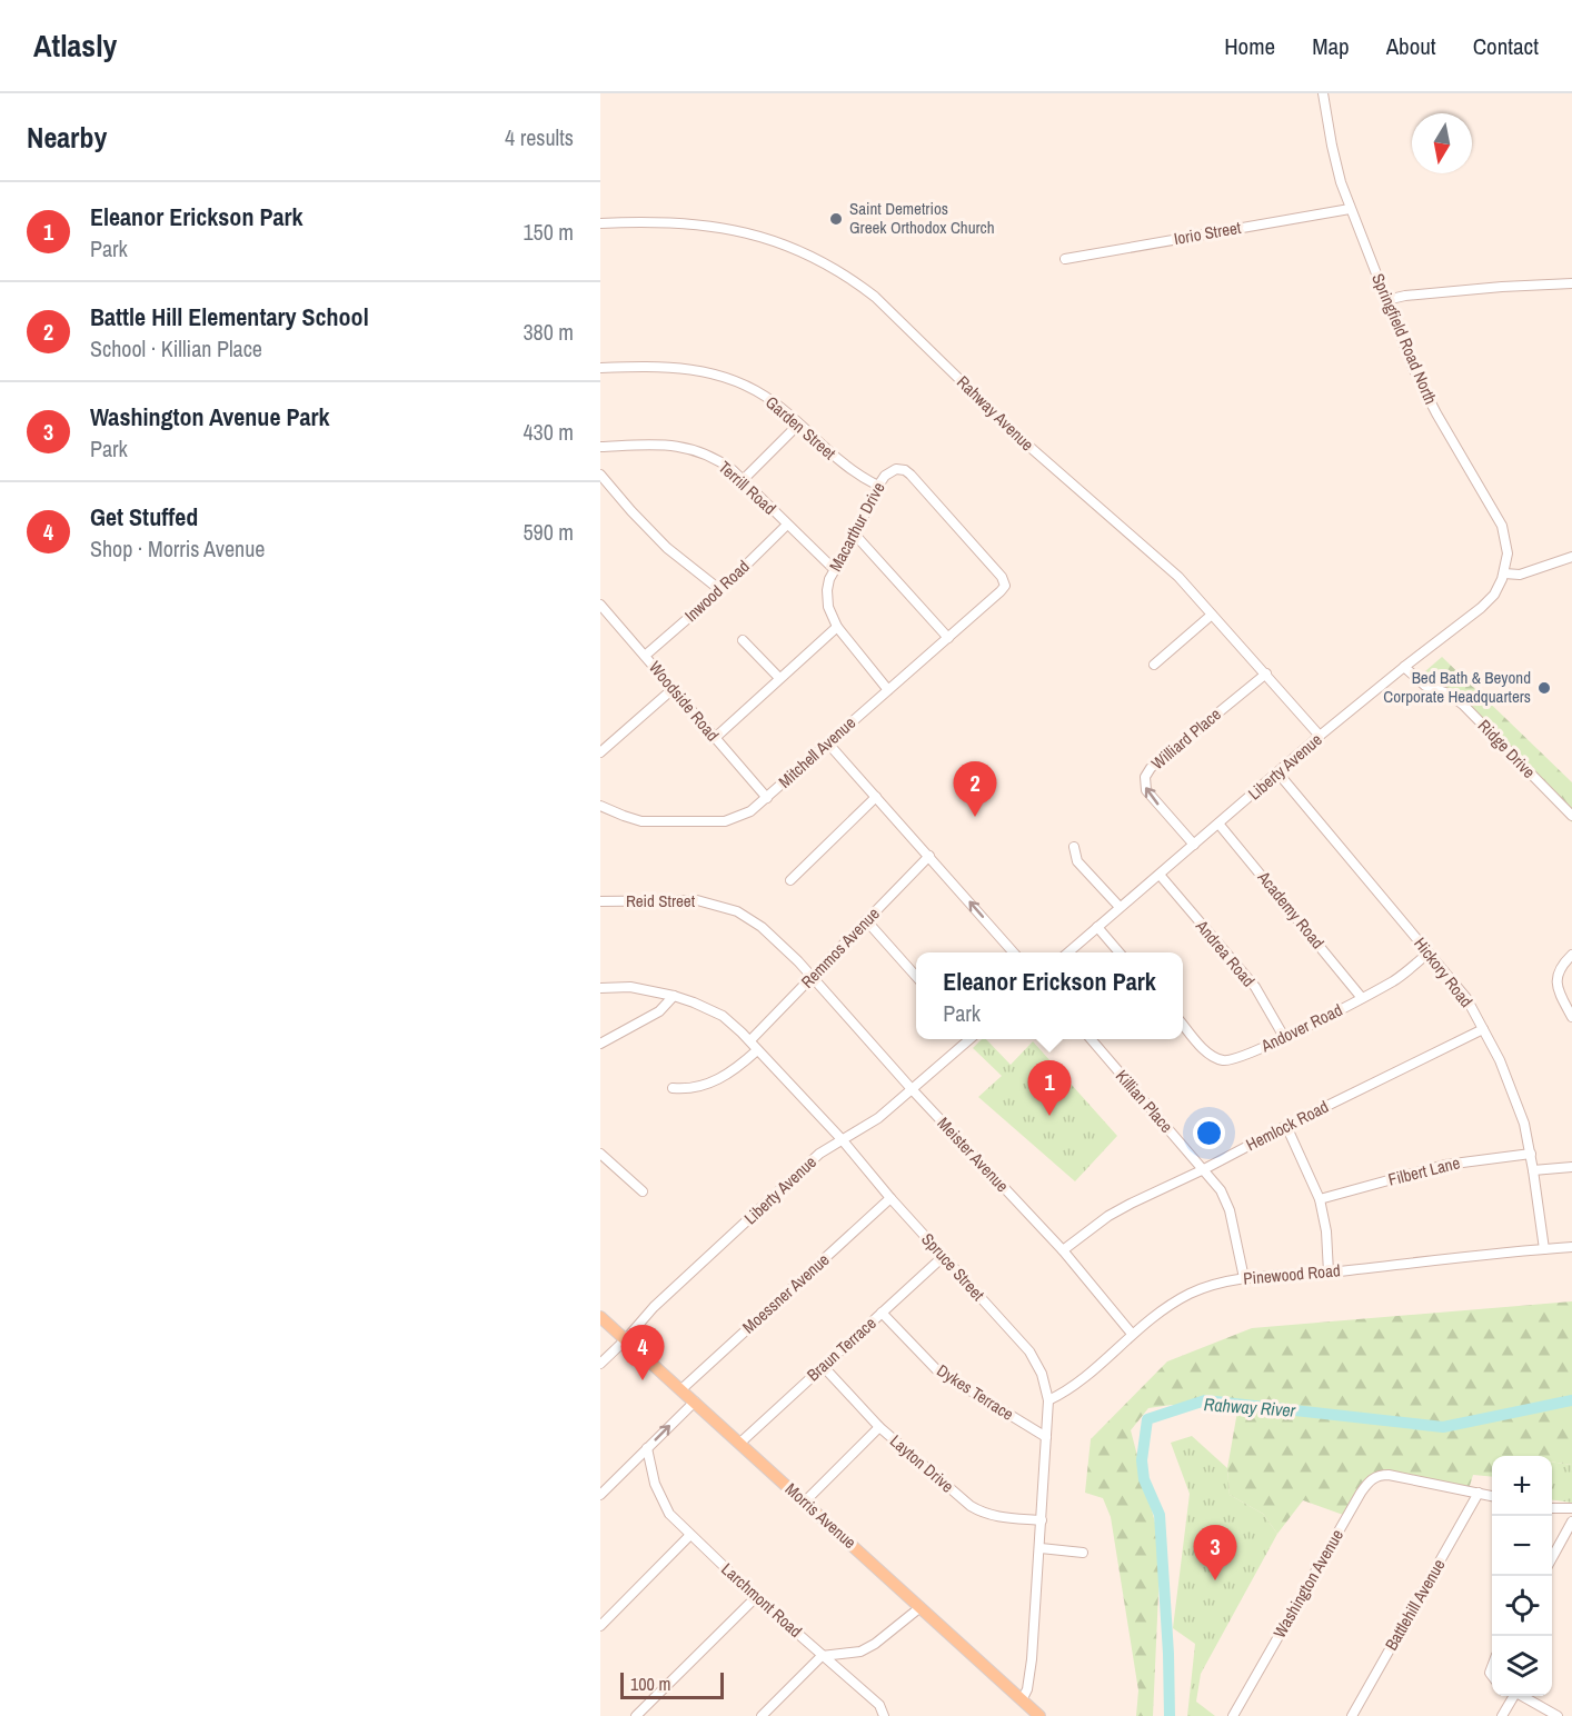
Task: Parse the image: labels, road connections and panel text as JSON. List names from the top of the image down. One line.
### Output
{"streets":{"main road":["Morris Avenue"],"street":["Iorio Street","Springfield Road North","Rahway Avenue","Garden Street","Terrill Road","Macarthur Drive","Inwood Road","Woodside Road","Williard Place","Ridge Drive","Mitchell Avenue","Liberty Avenue","Reid Street","Academy Road","Remmos Avenue","Andrea Road","Hickory Road","Andover Road","Killian Place","Hemlock Road","Meister Avenue","Filbert Lane","Spruce Street","Pinewood Road","Moessner Avenue","Braun Terrace","Dykes Terrace","Layton Drive","Washington Avenue","Larchmont Road","Battlehill Avenue"]},"crossings":[["Iorio Street","Springfield Road North"],["Springfield Road North","Liberty Avenue"],["Rahway Avenue","Williard Place"],["Rahway Avenue","Liberty Avenue"],["Garden Street","Macarthur Drive"],["Terrill Road","Macarthur Drive"],["Terrill Road","Inwood Road"],["Macarthur Drive","Mitchell Avenue"],["Inwood Road","Woodside Road"],["Woodside Road","Mitchell Avenue"],["Williard Place","Liberty Avenue"],["Ridge Drive","Liberty Avenue"],["Liberty Avenue","Academy Road"],["Liberty Avenue","Andrea Road"],["Liberty Avenue","Hickory Road"],["Liberty Avenue","Meister Avenue"],["Liberty Avenue","Spruce Street"],["Liberty Avenue","Morris Avenue"],["Reid Street","Remmos Avenue"],["Reid Street","Meister Avenue"],["Academy Road","Andover Road"],["Remmos Avenue","Meister Avenue"],["Remmos Avenue","Spruce Street"],["Andrea Road","Andover Road"],["Hickory Road","Andover Road"],["Hickory Road","Hemlock Road"],["Hickory Road","Filbert Lane"],["Hickory Road","Pinewood Road"],["Killian Place","Hemlock Road"],["Killian Place","Pinewood Road"],["Hemlock Road","Meister Avenue"],["Meister Avenue","Pinewood Road"],["Spruce Street","Pinewood Road"],["Spruce Street","Moessner Avenue"],["Spruce Street","Braun Terrace"],["Spruce Street","Dykes Terrace"],["Spruce Street","Layton Drive"],["Spruce Street","Morris Avenue"],["Moessner Avenue","Morris Avenue"],["Braun Terrace","Dykes Terrace"],["Braun Terrace","Layton Drive"],["Braun Terrace","Morris Avenue"],["Washington Avenue","Battlehill Avenue"]],"water":["Rahway River"],"places":["Saint Demetrios Greek Orthodox Church","Bed Bath & Beyond Corporate Headquarters"],"scale_bar":"100 m","north":"bottom","page":{"header":"Atlasly","nav":["Home","Map","About","Contact"],"heading":["Nearby","4 results"],"list":[{"mark":"1","name":"Eleanor Erickson Park","note":"Park","value":"150 m"},{"mark":"2","name":"Battle Hill Elementary School","note":"School · Killian Place","value":"380 m"},{"mark":"3","name":"Washington Avenue Park","note":"Park","value":"430 m"},{"mark":"4","name":"Get Stuffed","note":"Shop · Morris Avenue","value":"590 m"}],"pins":["2","1","4","3"],"popup":["Eleanor Erickson Park","Park"],"map_buttons":["+","−"],"scale":"100 m"}}
